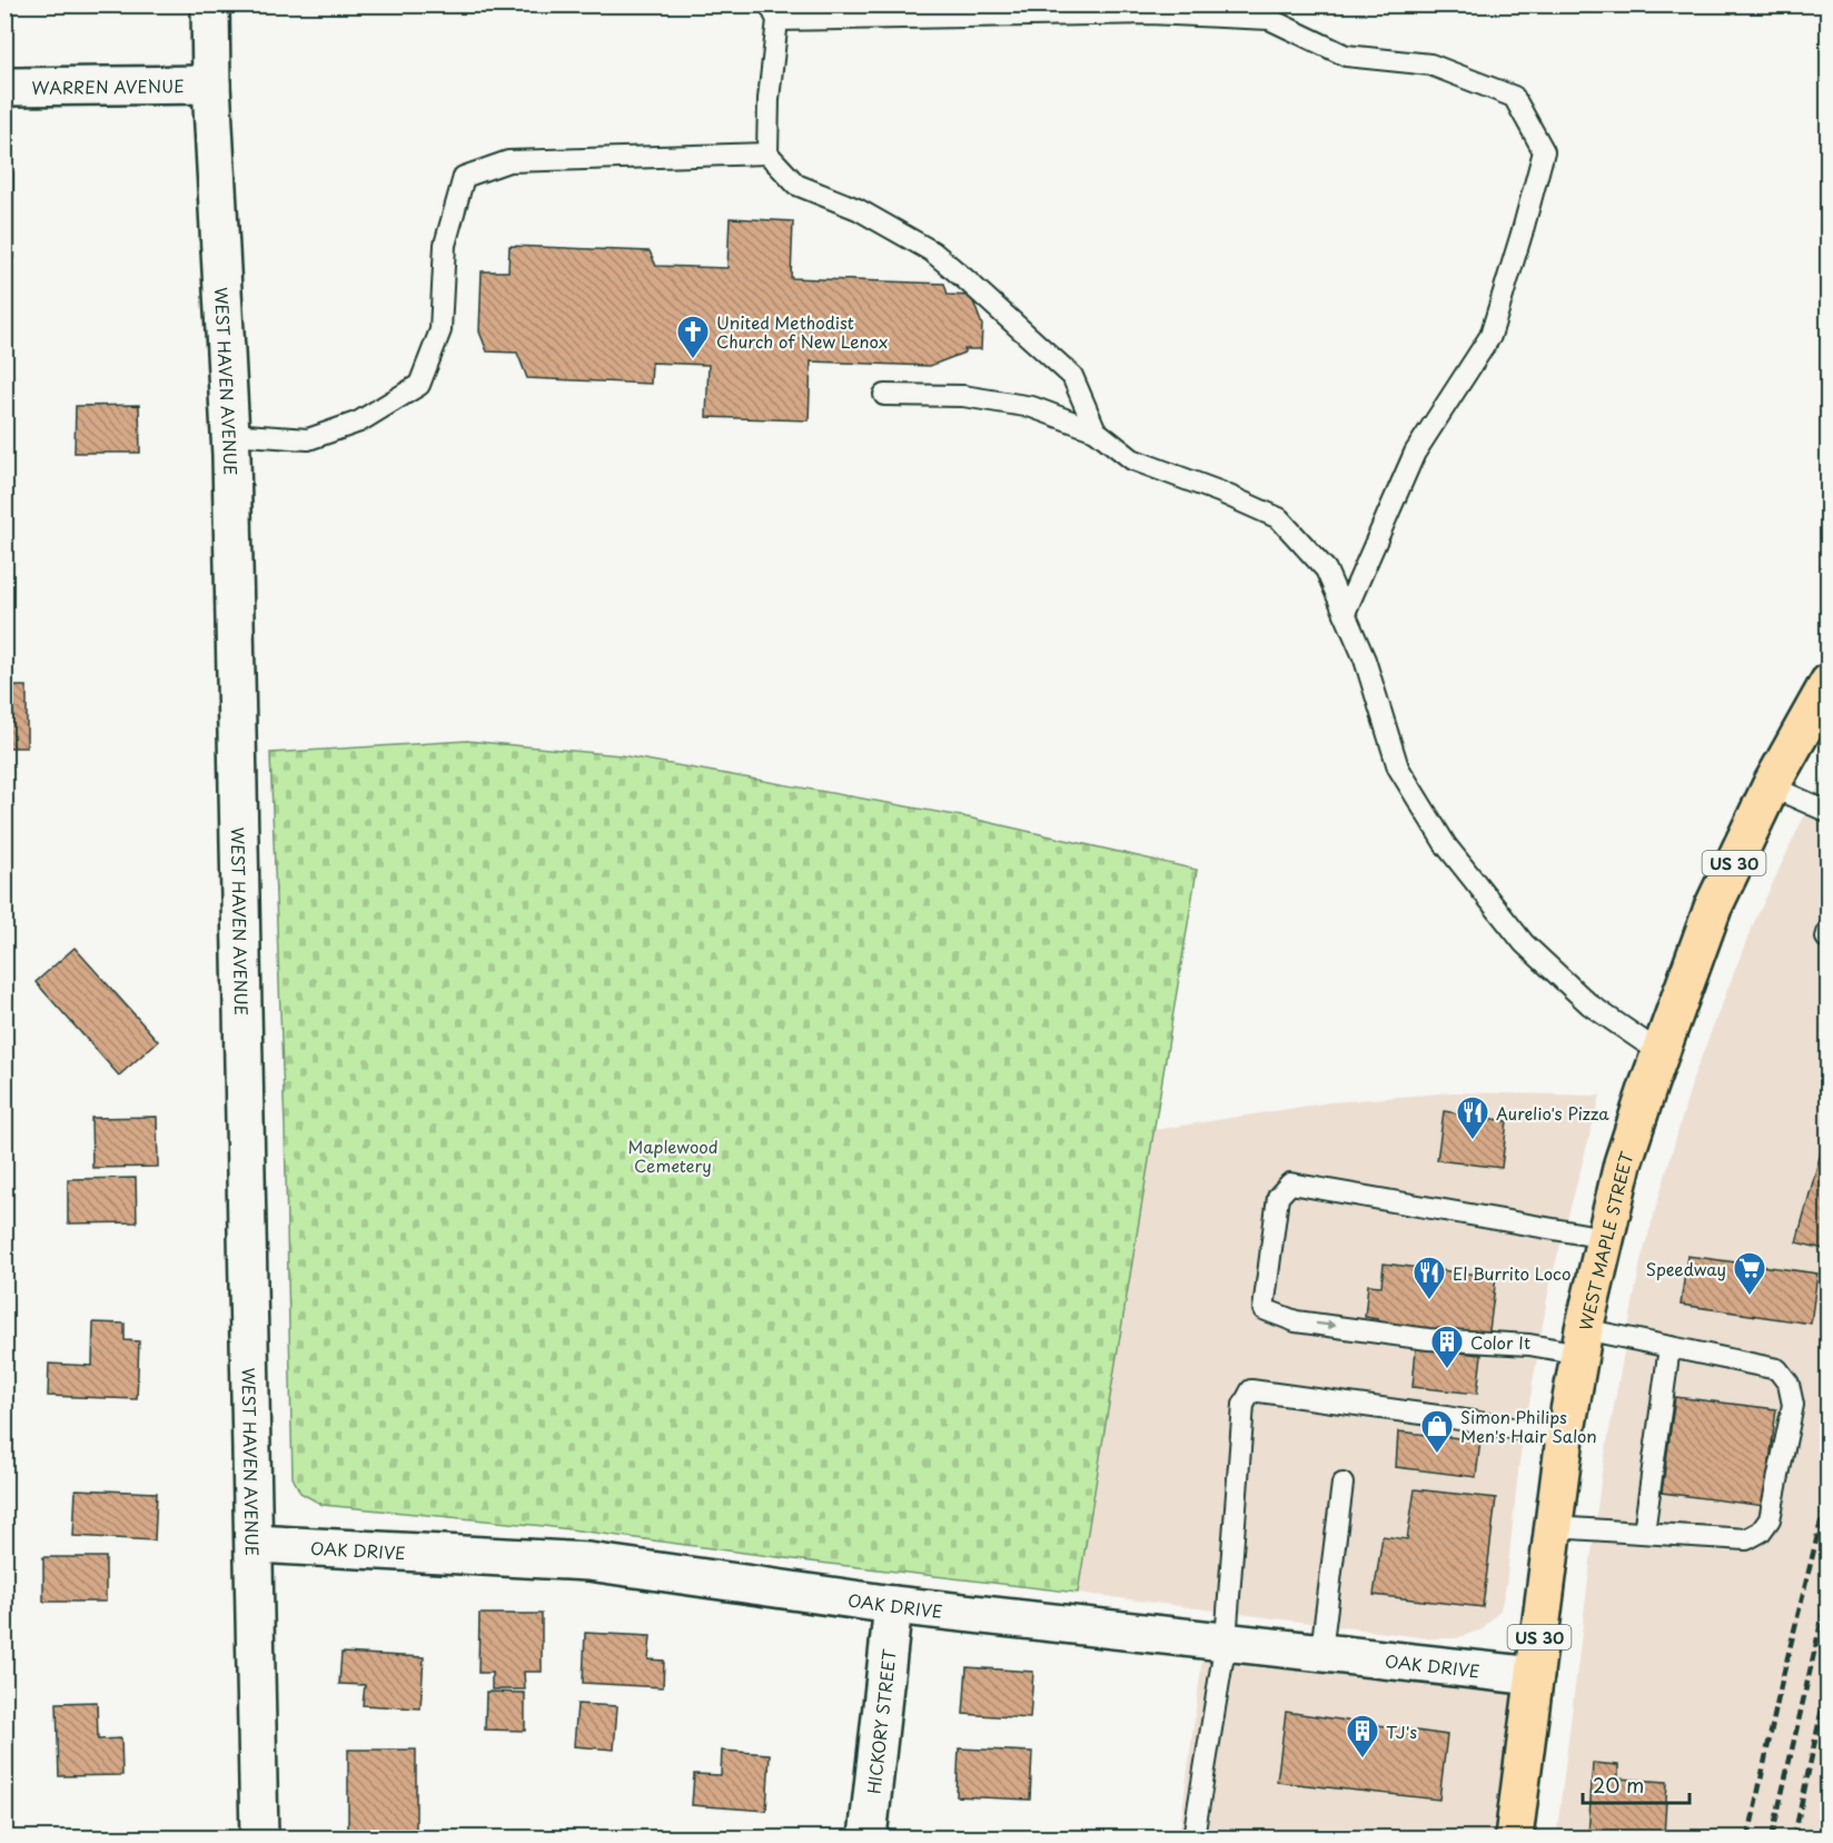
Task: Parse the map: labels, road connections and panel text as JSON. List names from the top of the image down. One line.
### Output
{"streets":{"main road":["US 30","WEST MAPLE STREET"],"street":["WARREN AVENUE","WEST HAVEN AVENUE","OAK DRIVE","HICKORY STREET"]},"crossings":[["WARREN AVENUE","WEST HAVEN AVENUE"],["WEST HAVEN AVENUE","OAK DRIVE"],["WEST MAPLE STREET","OAK DRIVE"],["OAK DRIVE","HICKORY STREET"]],"parks":["Maplewood Cemetery"],"places":{"church":["United Methodist Church of New Lenox"],"restaurant":["Aurelio's Pizza","El Burrito Loco"],"supermarket":["Speedway"],"building":["Color It","TJ's"],"shop":["Simon Philips Men's Hair Salon"]},"scale_bar":"20 m"}
